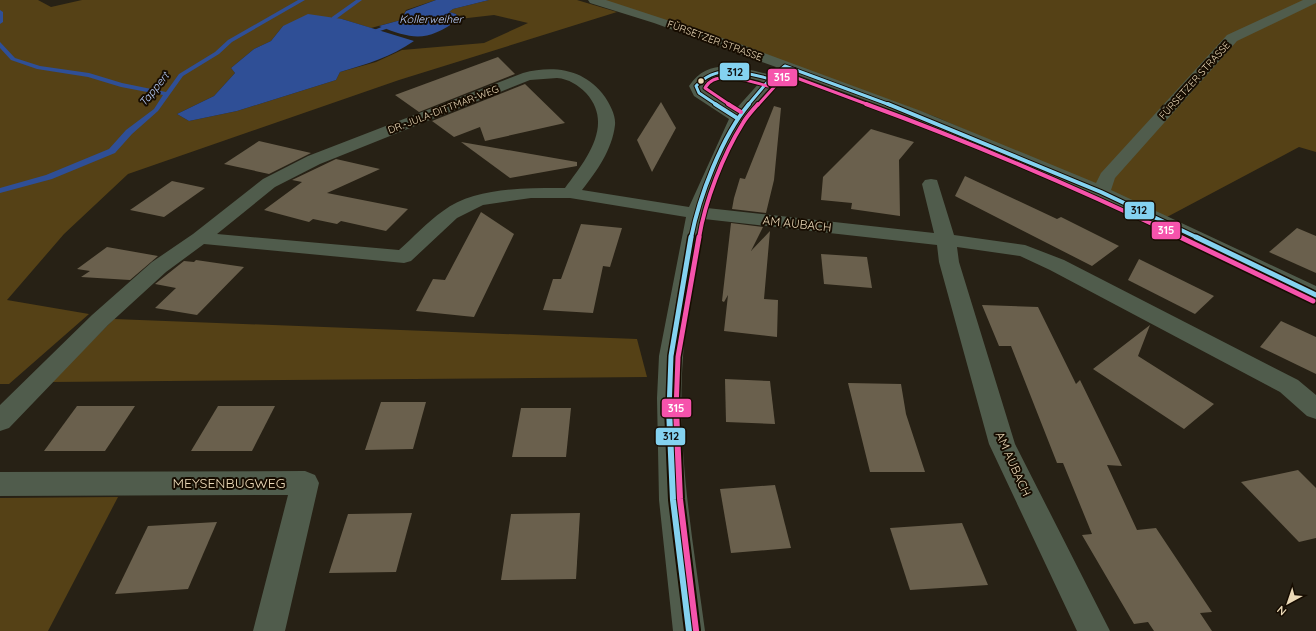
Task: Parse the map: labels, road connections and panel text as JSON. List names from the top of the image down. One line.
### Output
{"streets":{"street":["FÜRSETZER STRASSE","DR.-JULA-DITTMAR-WEG","AM AUBACH","MEYSENBUGWEG"]},"water":["Kollerweiher","Tappert"],"lines":["transit line 312","transit line 315"],"north":"bottom left"}
